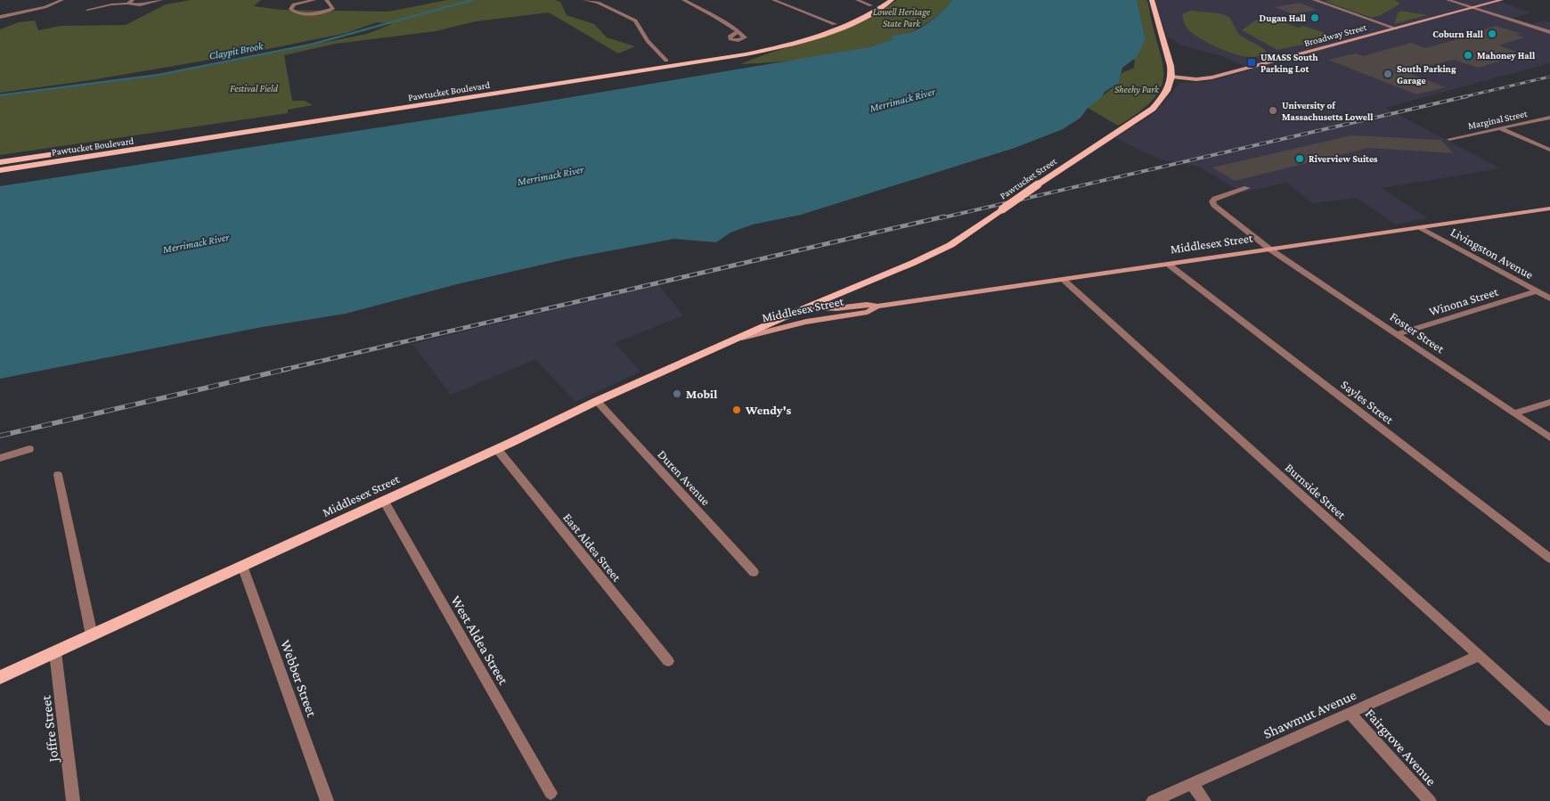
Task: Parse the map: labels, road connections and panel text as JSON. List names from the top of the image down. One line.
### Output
{"streets":{"main road":["Broadway Street","Pawtucket Boulevard","Pawtucket Street","Middlesex Street"],"street":["Marginal Street","Livingston Avenue","Winona Street","Foster Street","Sayles Street","Duren Avenue","Burnside Street","East Aldea Street","West Aldea Street","Webber Street","Shawmut Avenue","Joffre Street","Fairgrove Avenue"]},"crossings":[["Broadway Street","Pawtucket Street"],["Pawtucket Street","Middlesex Street"],["Middlesex Street","Livingston Avenue"],["Middlesex Street","Foster Street"],["Middlesex Street","Sayles Street"],["Middlesex Street","Duren Avenue"],["Middlesex Street","Burnside Street"],["Middlesex Street","East Aldea Street"],["Middlesex Street","West Aldea Street"],["Middlesex Street","Webber Street"],["Middlesex Street","Joffre Street"],["Livingston Avenue","Winona Street"],["Winona Street","Foster Street"],["Burnside Street","Shawmut Avenue"],["Shawmut Avenue","Fairgrove Avenue"]],"water":["Claypit Brook","Merrimack River"],"parks":["Lowell Heritage State Park","Festival Field","Sheehy Park"],"places":{"other":["Dugan Hall","Coburn Hall","Mahoney Hall","South Parking Garage","University of Massachusetts Lowell","Riverview Suites","Mobil","Wendy's"],"transit":["UMASS South Parking Lot"]}}
